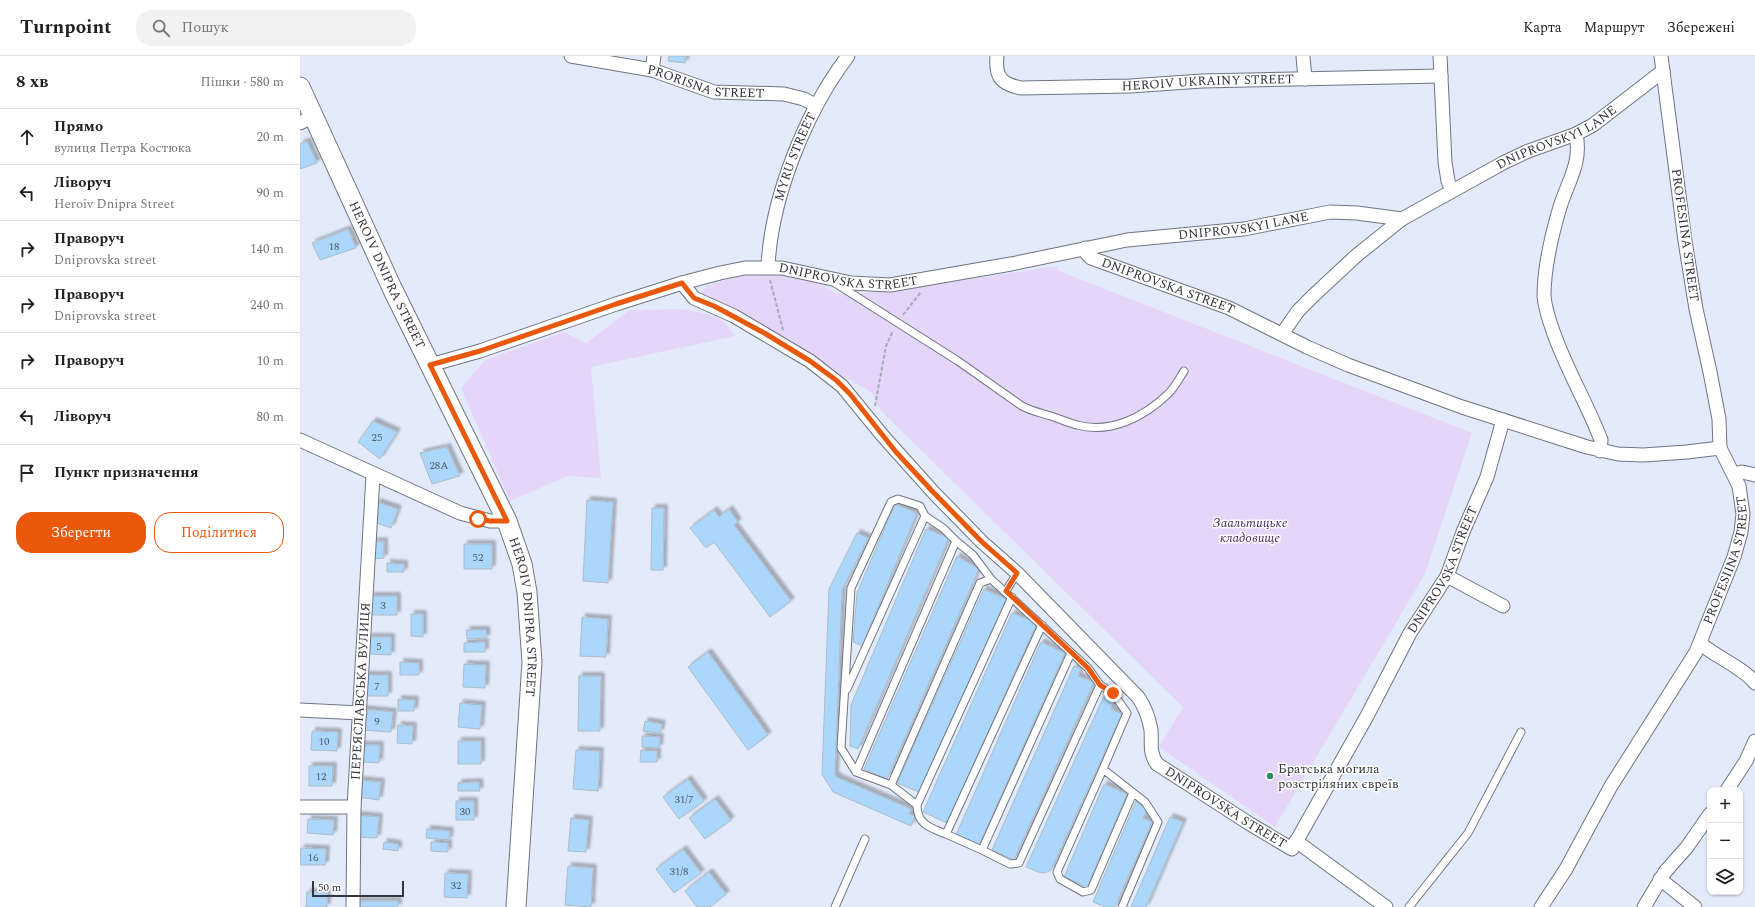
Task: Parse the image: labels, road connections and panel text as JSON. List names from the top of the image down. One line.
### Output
{"streets":{"main road":["HEROIV DNIPRA STREET"],"street":["PRORISNA STREET","HEROIV UKRAINY STREET","DNIPROVSKYI LANE","MYRU STREET","PROFESIINA STREET","DNIPROVSKA STREET","ПЕРЕЯСЛАВСЬКА ВУЛИЦЯ"]},"crossings":[["PRORISNA STREET","MYRU STREET"],["DNIPROVSKYI LANE","PROFESIINA STREET"],["DNIPROVSKYI LANE","DNIPROVSKA STREET"],["MYRU STREET","DNIPROVSKA STREET"],["PROFESIINA STREET","DNIPROVSKA STREET"],["DNIPROVSKA STREET","HEROIV DNIPRA STREET"]],"parks":["Заальтицьке кладовище"],"places":["Братська могила розстріляних євреїв"],"house_numbers":["18","25","28А","52","3","5","7","9","10","12","31/7","30","16","31/8","32"],"scale_bar":"50 m","page":{"header":"Turnpoint","search":"Пошук","nav":["Карта","Маршрут","Збережені"],"heading":["8 хв","Пішки · 580 m"],"list":[["Прямо","вулиця Петра Костюка","20 m"],["Ліворуч","Heroiv Dnipra Street","90 m"],["Праворуч","Dniprovska street","140 m"],["Праворуч","Dniprovska street","240 m"],["Праворуч","10 m"],["Ліворуч","80 m"],"Пункт призначення"],"buttons":["Зберегти","Поділитися"],"map_buttons":["+","−"],"scale":"50 m"}}
